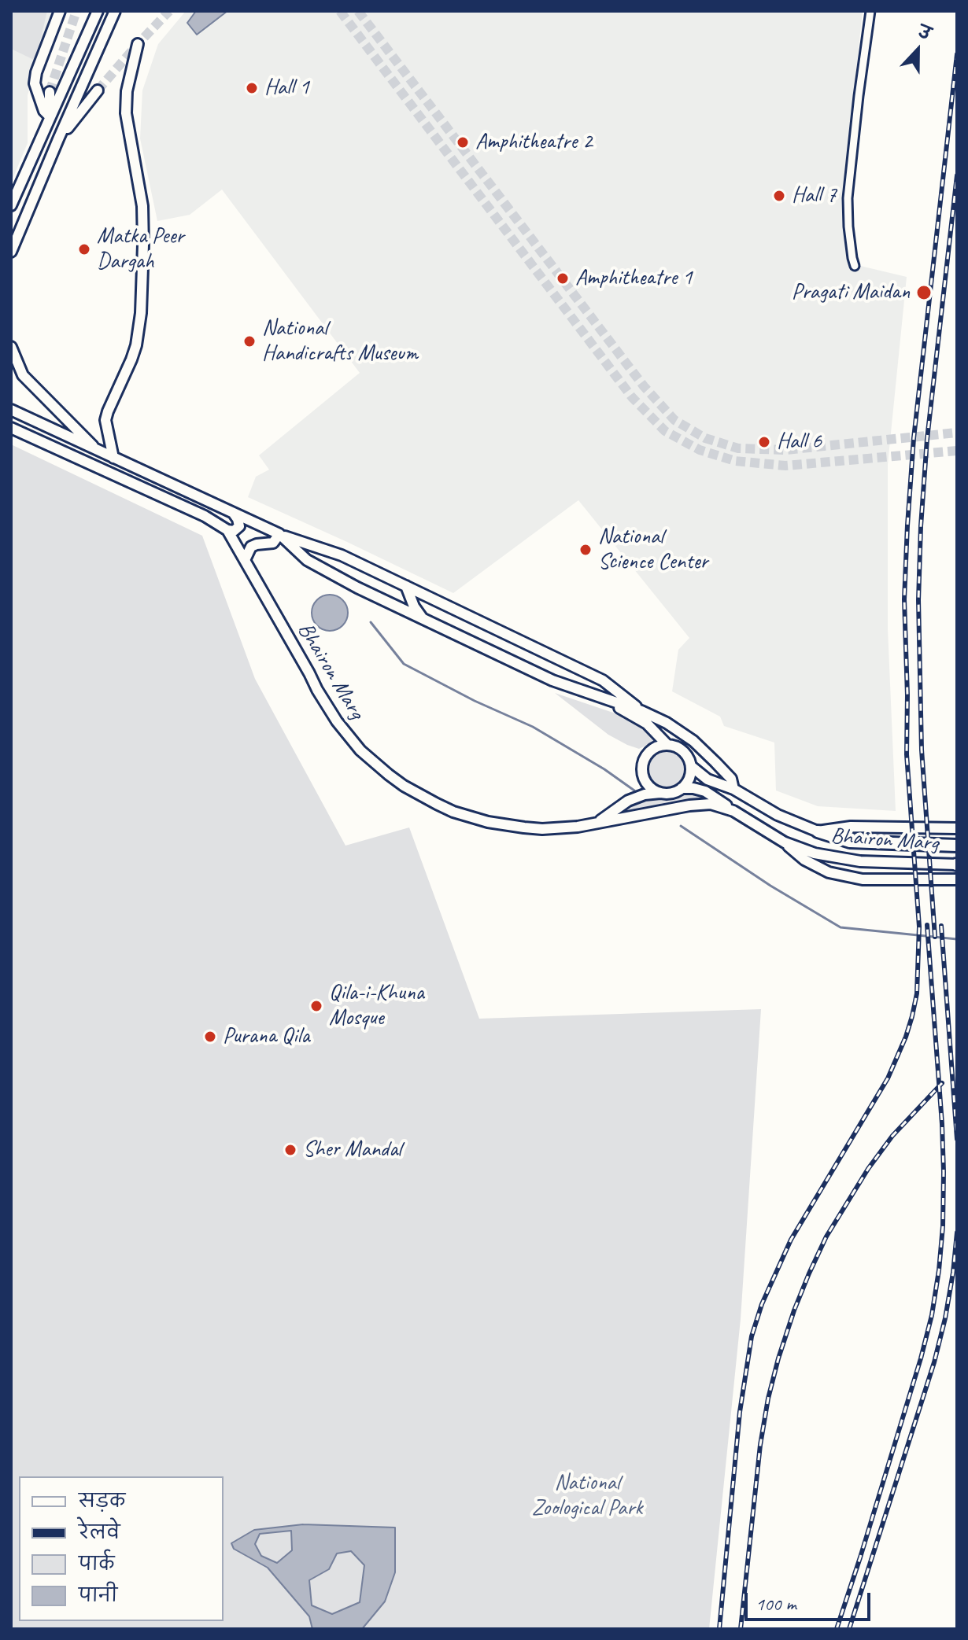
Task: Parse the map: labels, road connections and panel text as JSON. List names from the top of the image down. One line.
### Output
{"streets":{"main road":["Bhairon Marg"]},"parks":["National Zoological Park"],"places":["Hall 1","Amphitheatre 2","Hall 7","Matka Peer Dargah","Amphitheatre 1","Pragati Maidan","National Handicrafts Museum","Hall 6","National Science Center","Qila-i-Khuna Mosque","Purana Qila","Sher Mandal"],"legend":["सड़क","रेलवे","पार्क","पानी"],"scale_bar":"100 m","north":"top"}
